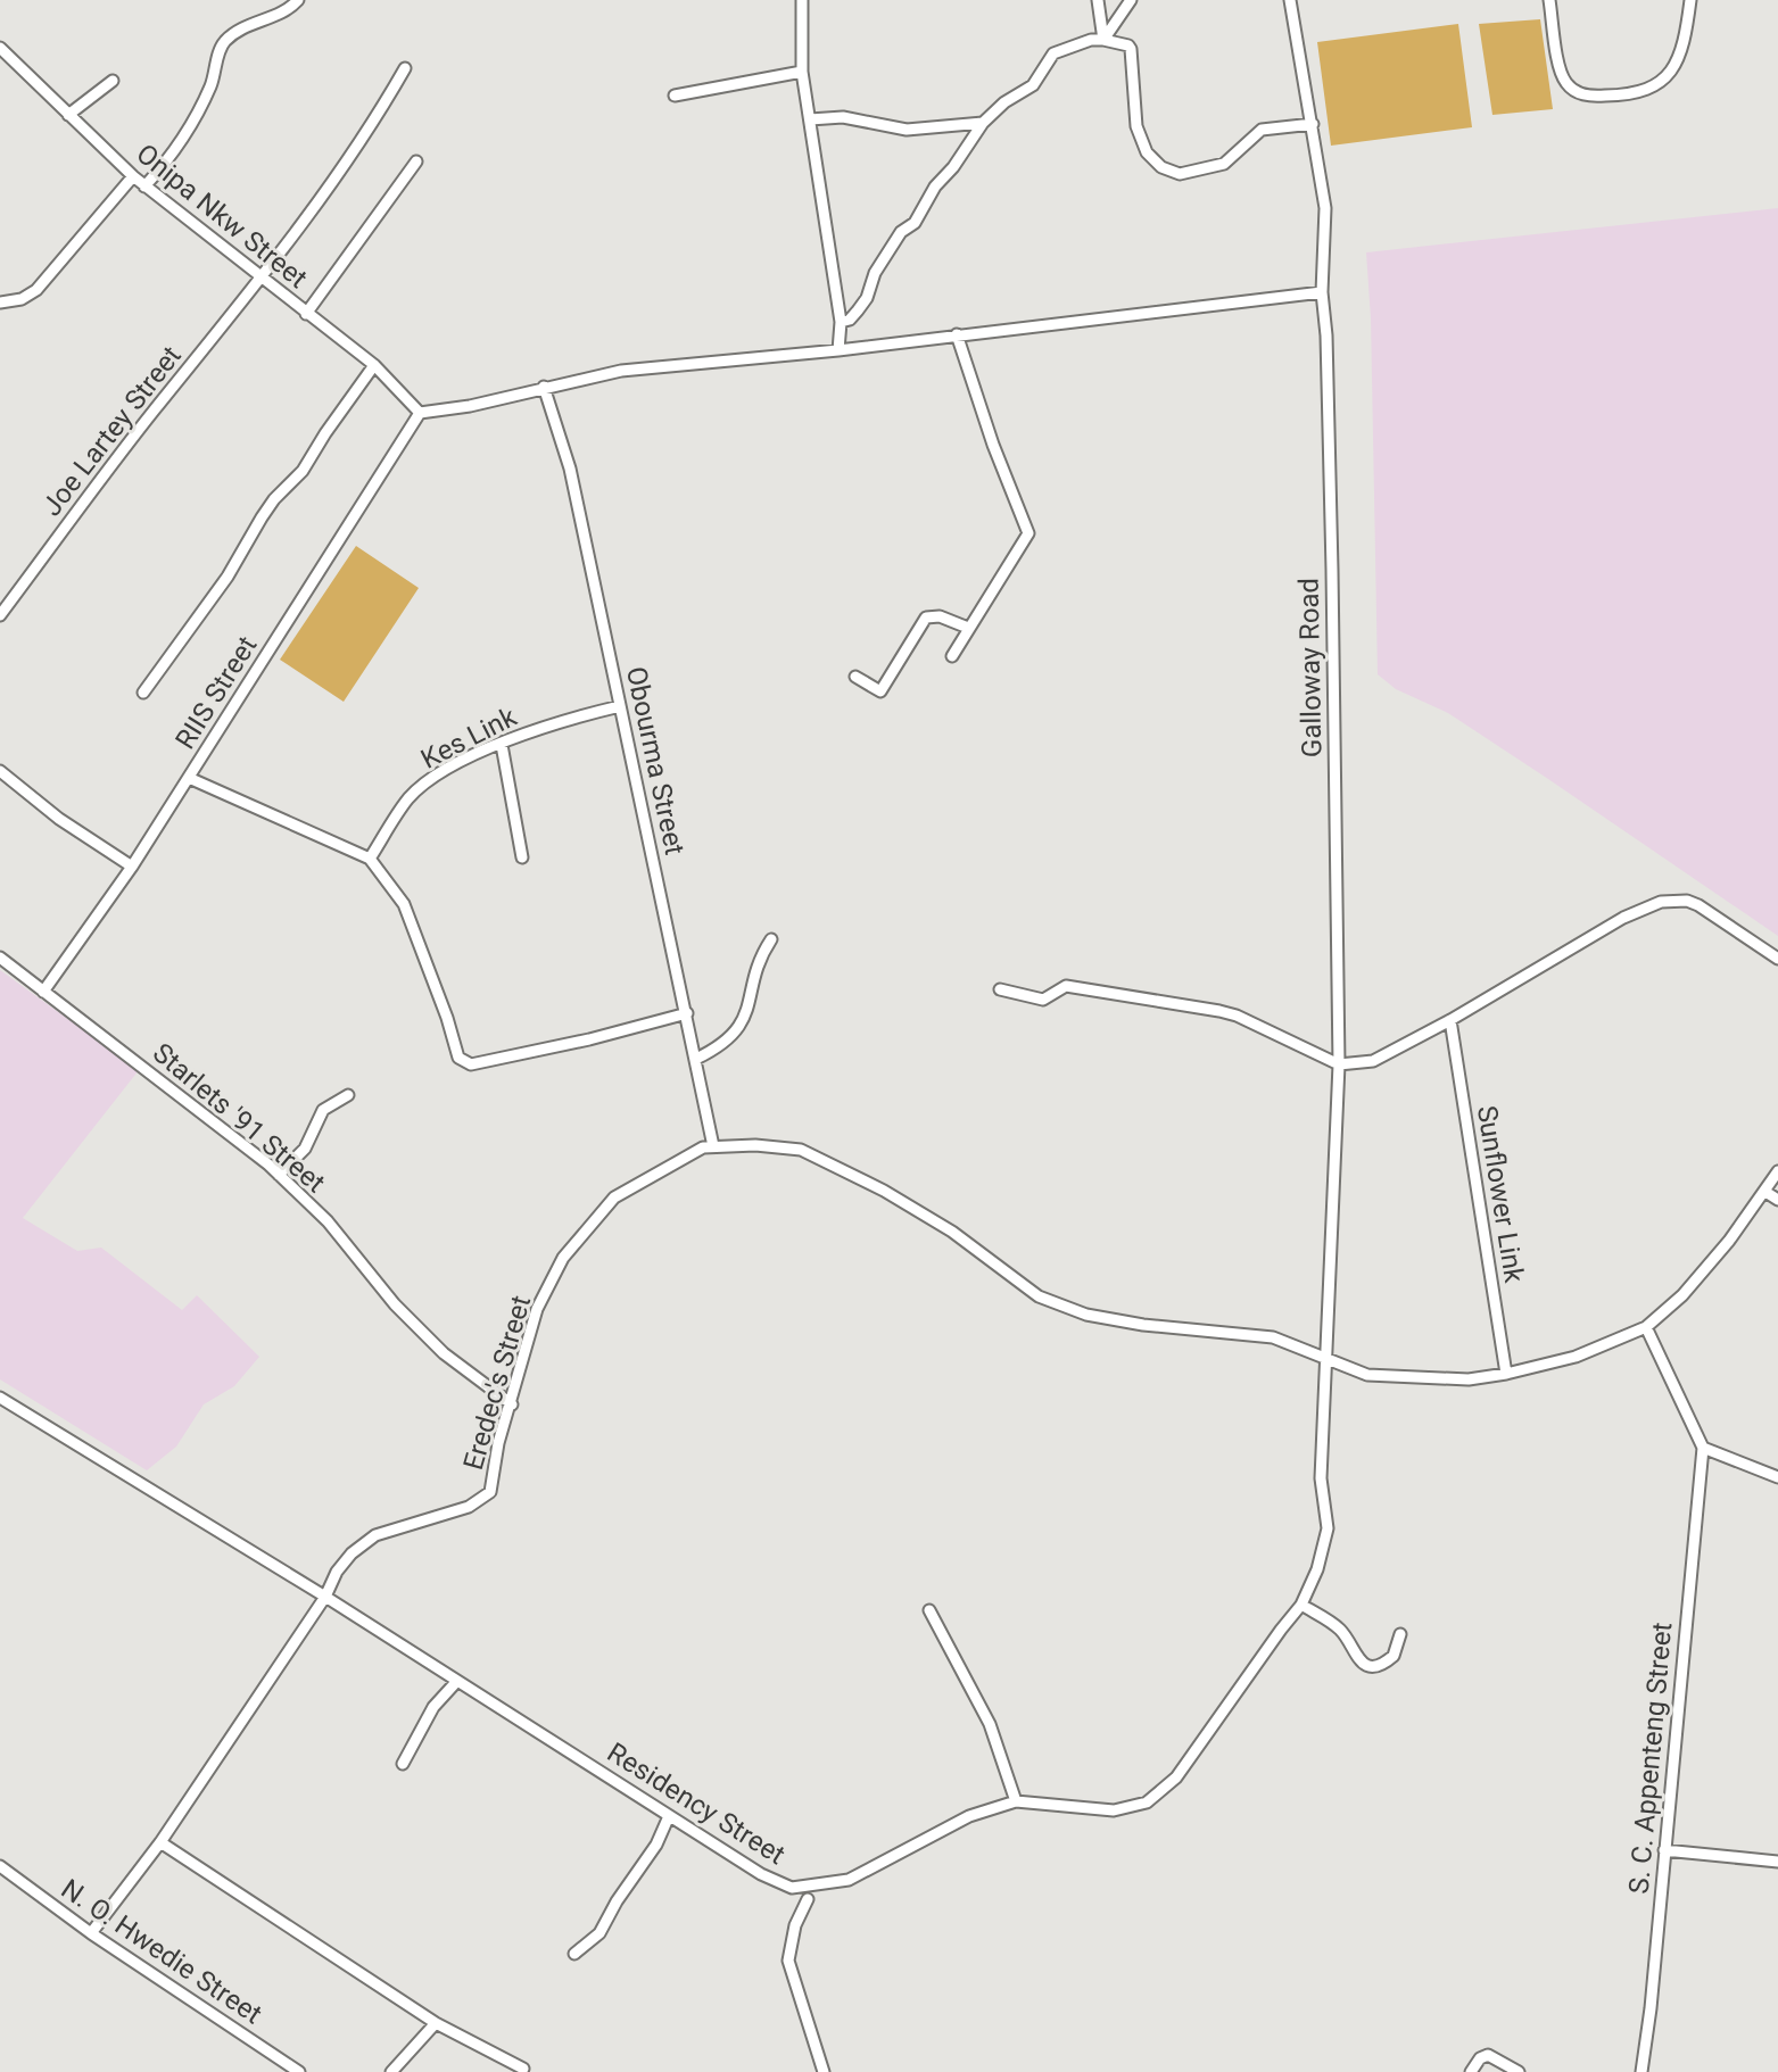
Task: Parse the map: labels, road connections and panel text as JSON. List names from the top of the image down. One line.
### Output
{"streets":{"street":["Onipa Nkw Street","Joe Lartey Street","Galloway Road","RIIS Street","Kes Link","Obourma Street","Starlets '91 Street","Sunflower Link","Eredec's Street","S. C. Appenteng Street","Residency Street","N. O. Hwedie Street"]},"crossings":[["Onipa Nkw Street","Joe Lartey Street"],["Onipa Nkw Street","RIIS Street"],["Galloway Road","Residency Street"],["RIIS Street","Starlets '91 Street"],["Kes Link","Obourma Street"],["Obourma Street","Eredec's Street"],["Starlets '91 Street","Eredec's Street"],["Sunflower Link","Eredec's Street"],["Eredec's Street","Residency Street"],["Eredec's Street","N. O. Hwedie Street"]]}
